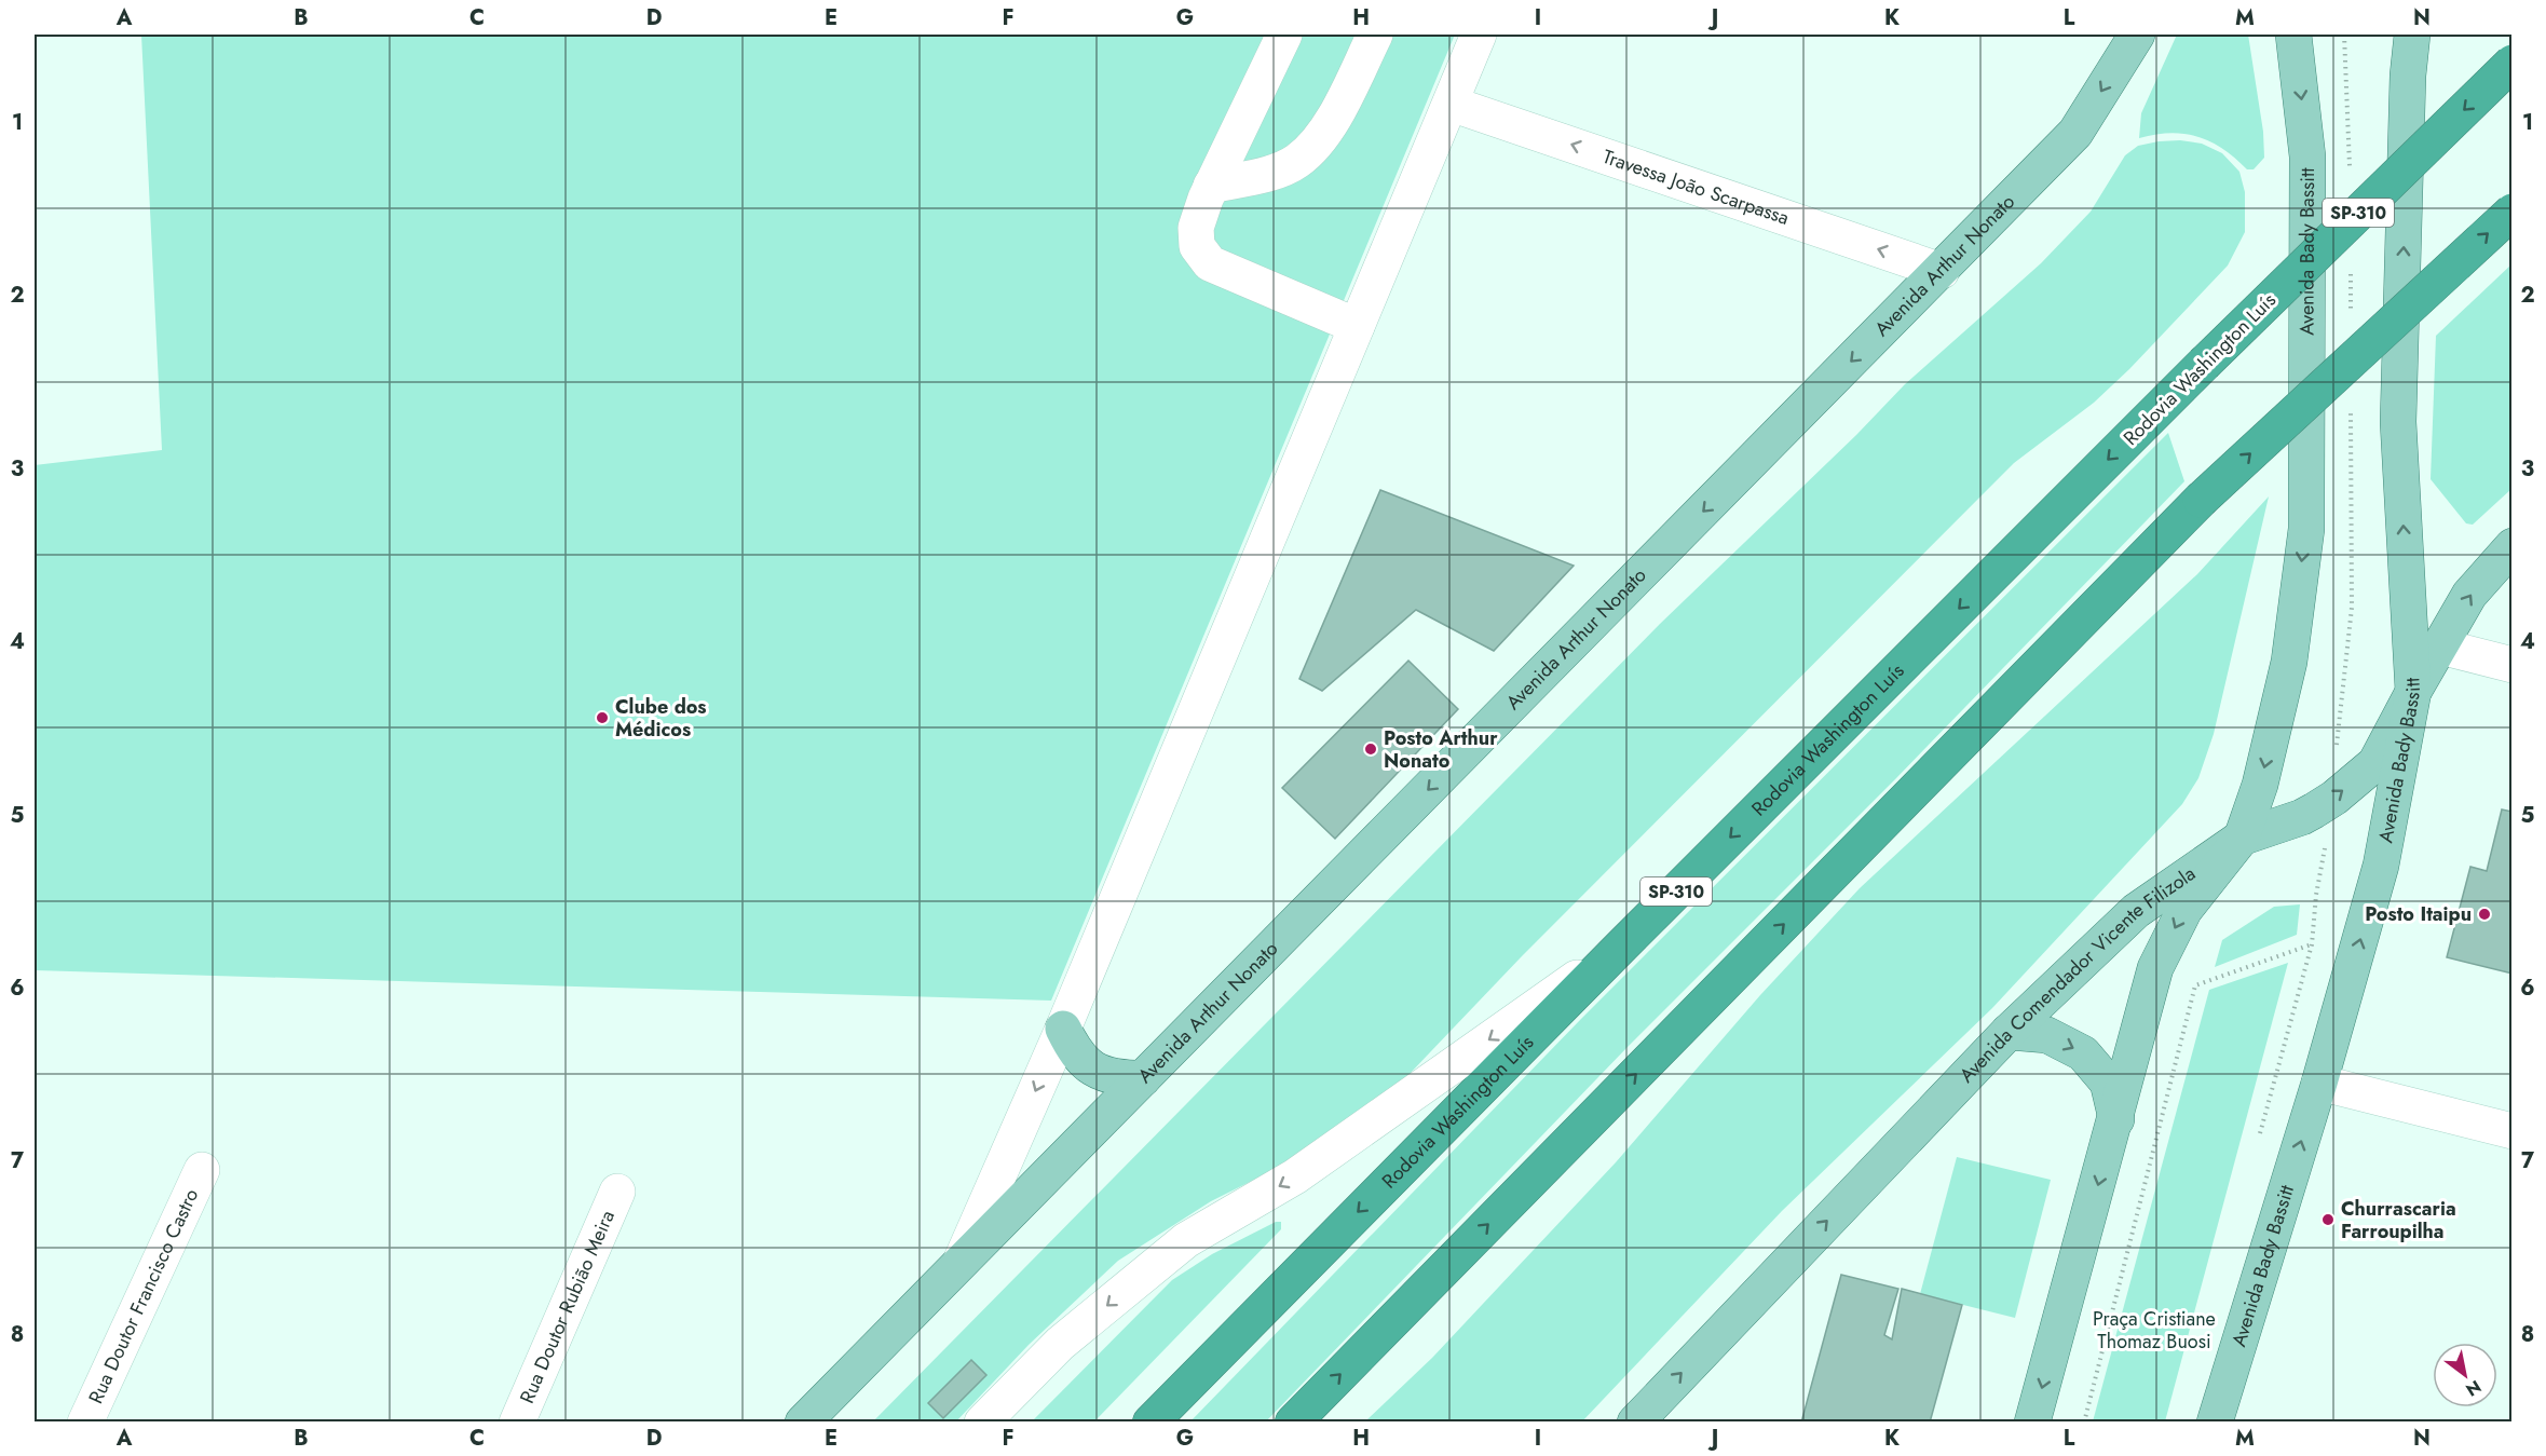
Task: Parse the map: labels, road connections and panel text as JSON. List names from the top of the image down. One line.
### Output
{"streets":{"highway":["SP-310","Rodovia Washington Luís"],"main road":["Avenida Bady Bassitt","Avenida Arthur Nonato","Avenida Comendador Vicente Filizola"],"street":["Travessa João Scarpassa","Rua Doutor Francisco Castro","Rua Doutor Rubião Meira"]},"crossings":[["Travessa João Scarpassa","Avenida Arthur Nonato"],["Avenida Bady Bassitt","Avenida Comendador Vicente Filizola"]],"one_way":["Travessa João Scarpassa","Avenida Arthur Nonato","Avenida Comendador Vicente Filizola"],"parks":["Praça Cristiane Thomaz Buosi"],"places":["Clube dos Médicos","Posto Arthur Nonato","Posto Itaipu","Churrascaria Farroupilha"],"north":"bottom right","grid":{"columns":["A","B","C","D","E","F","G","H","I","J","K","L","M","N"],"rows":["1","2","3","4","5","6","7","8"]}}
